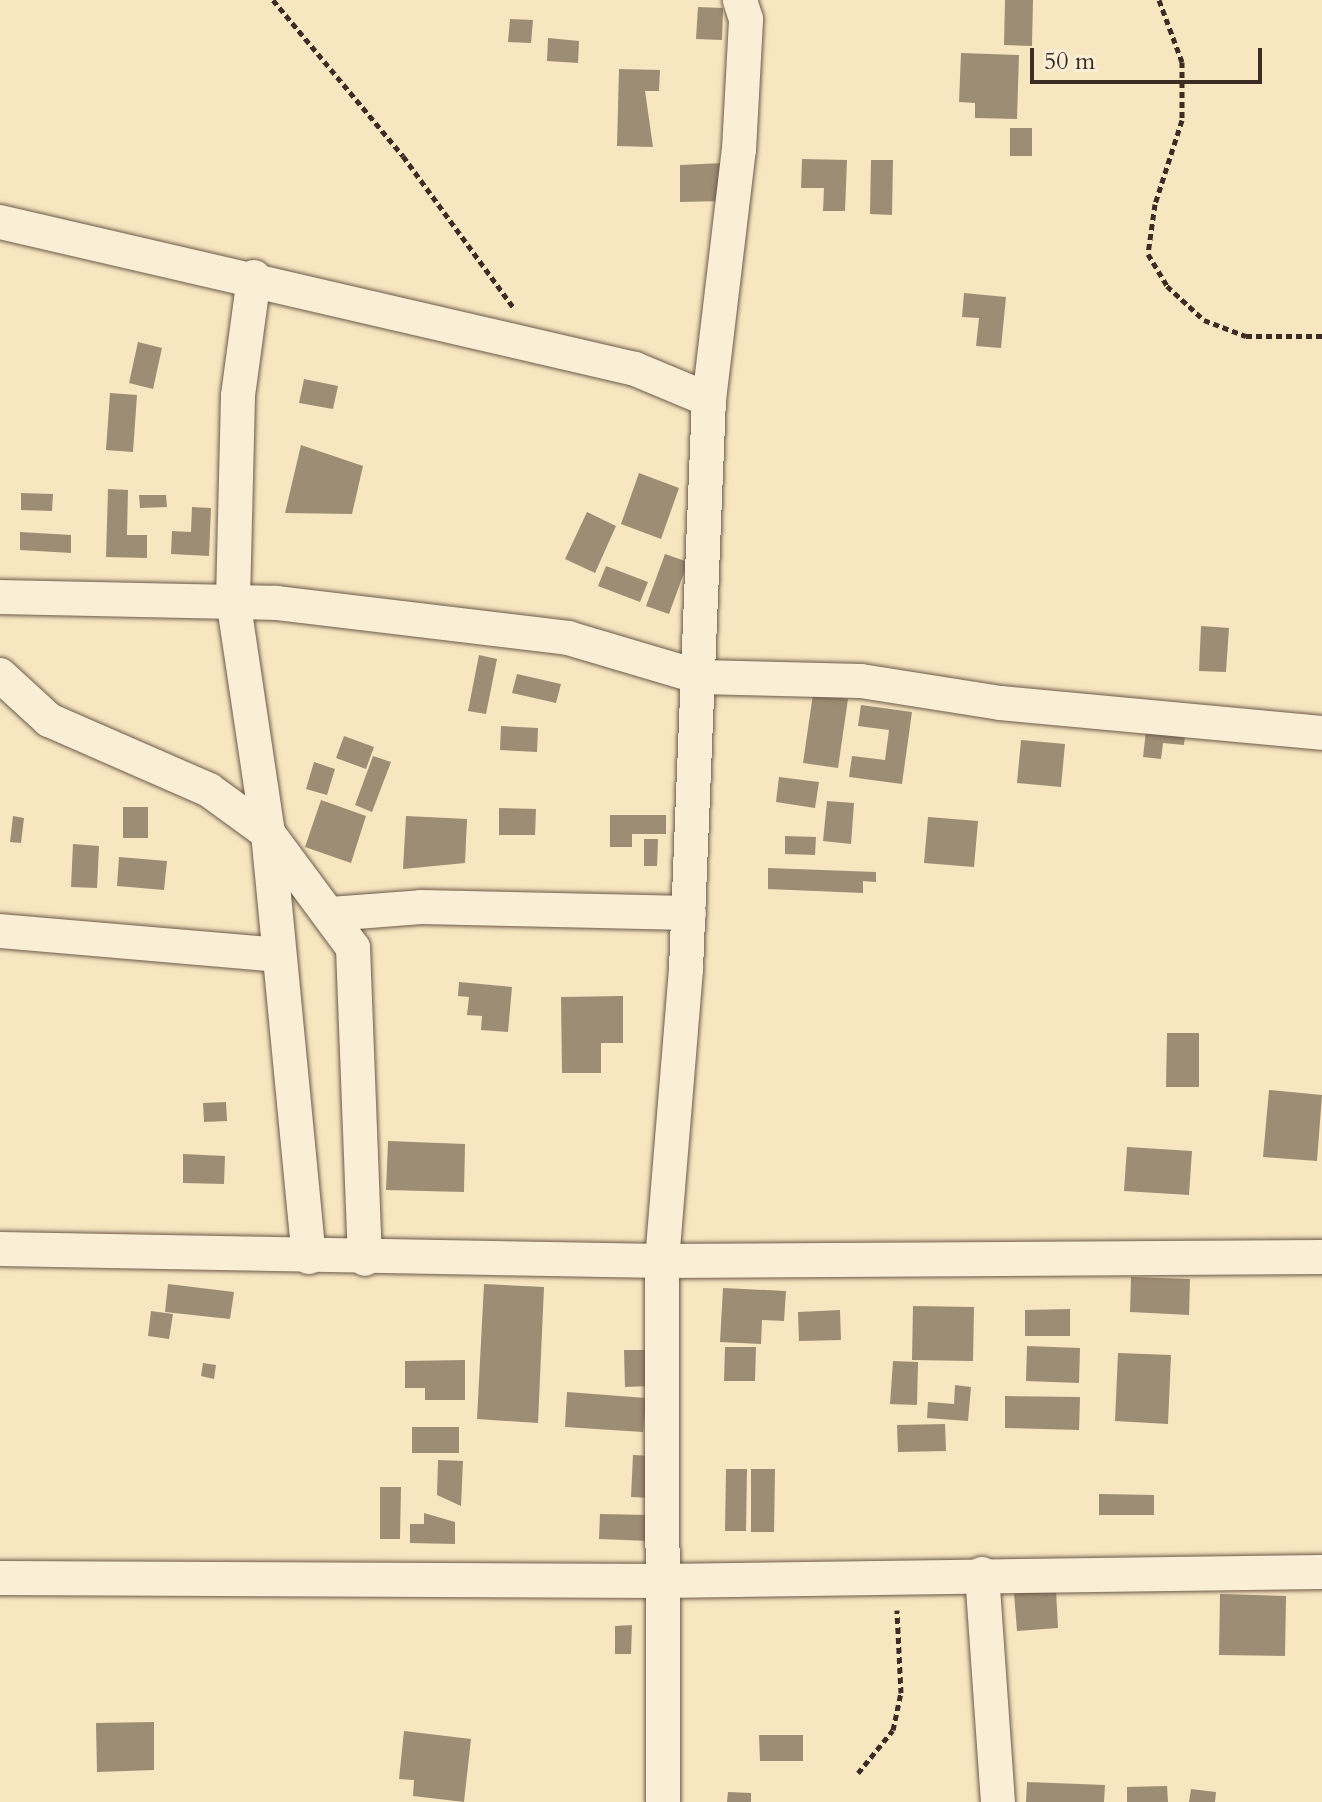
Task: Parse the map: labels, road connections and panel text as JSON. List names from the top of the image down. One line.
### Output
{"scale_bar":"50 m"}
